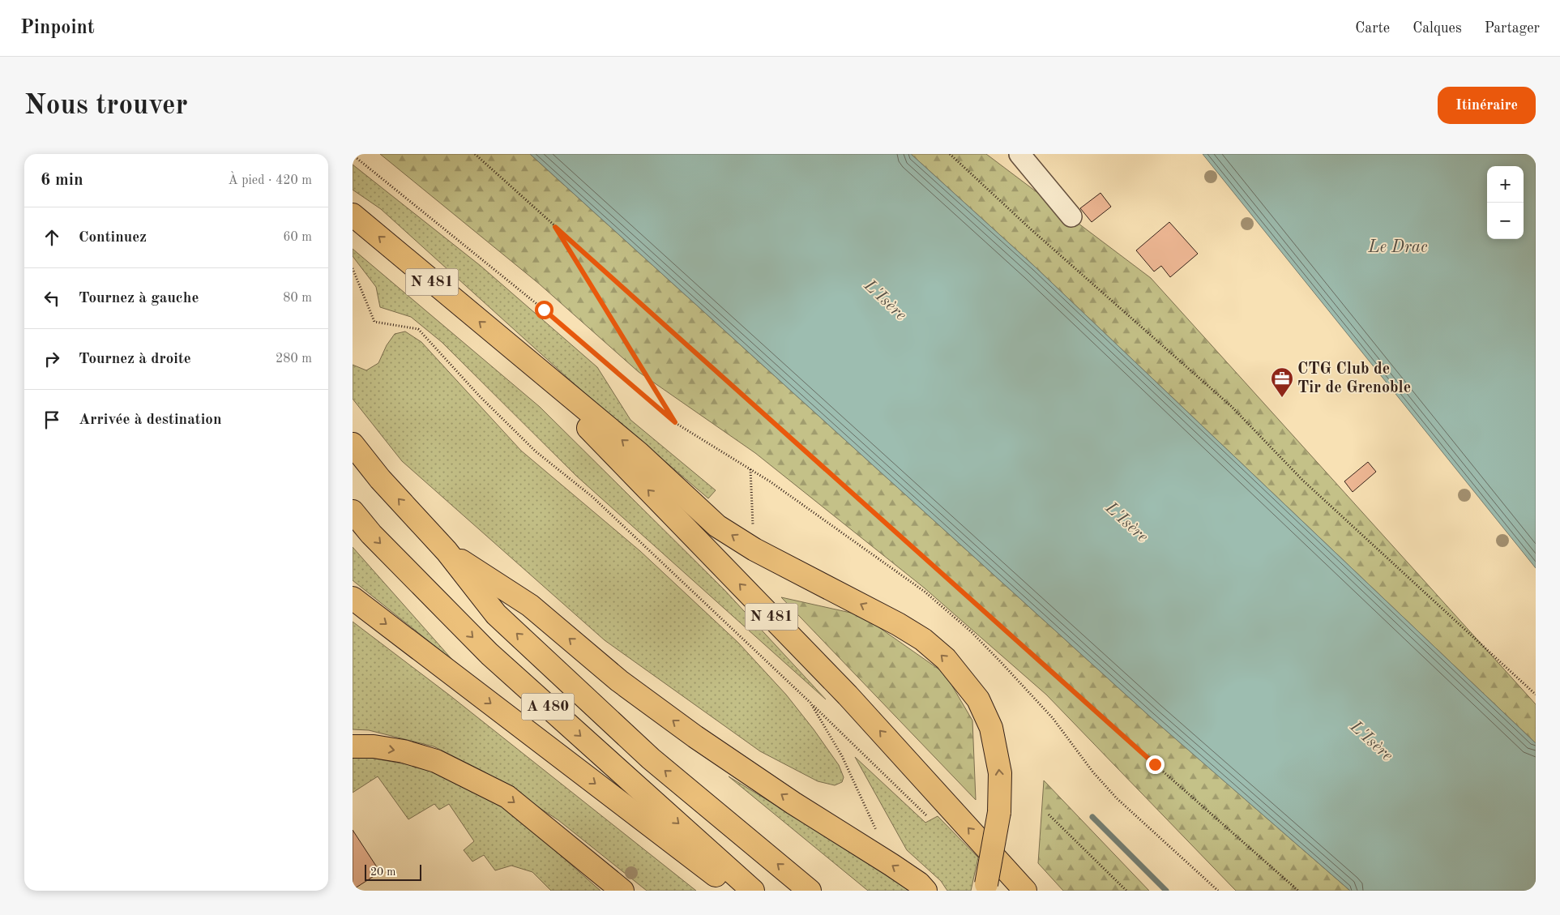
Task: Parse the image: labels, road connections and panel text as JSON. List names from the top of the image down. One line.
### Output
{"streets":{"highway":["N 481","A 480"]},"water":["Le Drac","L'Isère"],"places":{"office":["CTG Club de Tir de Grenoble"]},"scale_bar":"20 m","page":{"header":"Pinpoint","nav":["Carte","Calques","Partager"],"buttons":"Itinéraire","title":"Nous trouver","heading":["6 min","À pied · 420 m"],"map_buttons":["+","−"],"list":[["Continuez","60 m"],["Tournez à gauche","80 m"],["Tournez à droite","280 m"],"Arrivée à destination"],"scale":"20 m"}}
